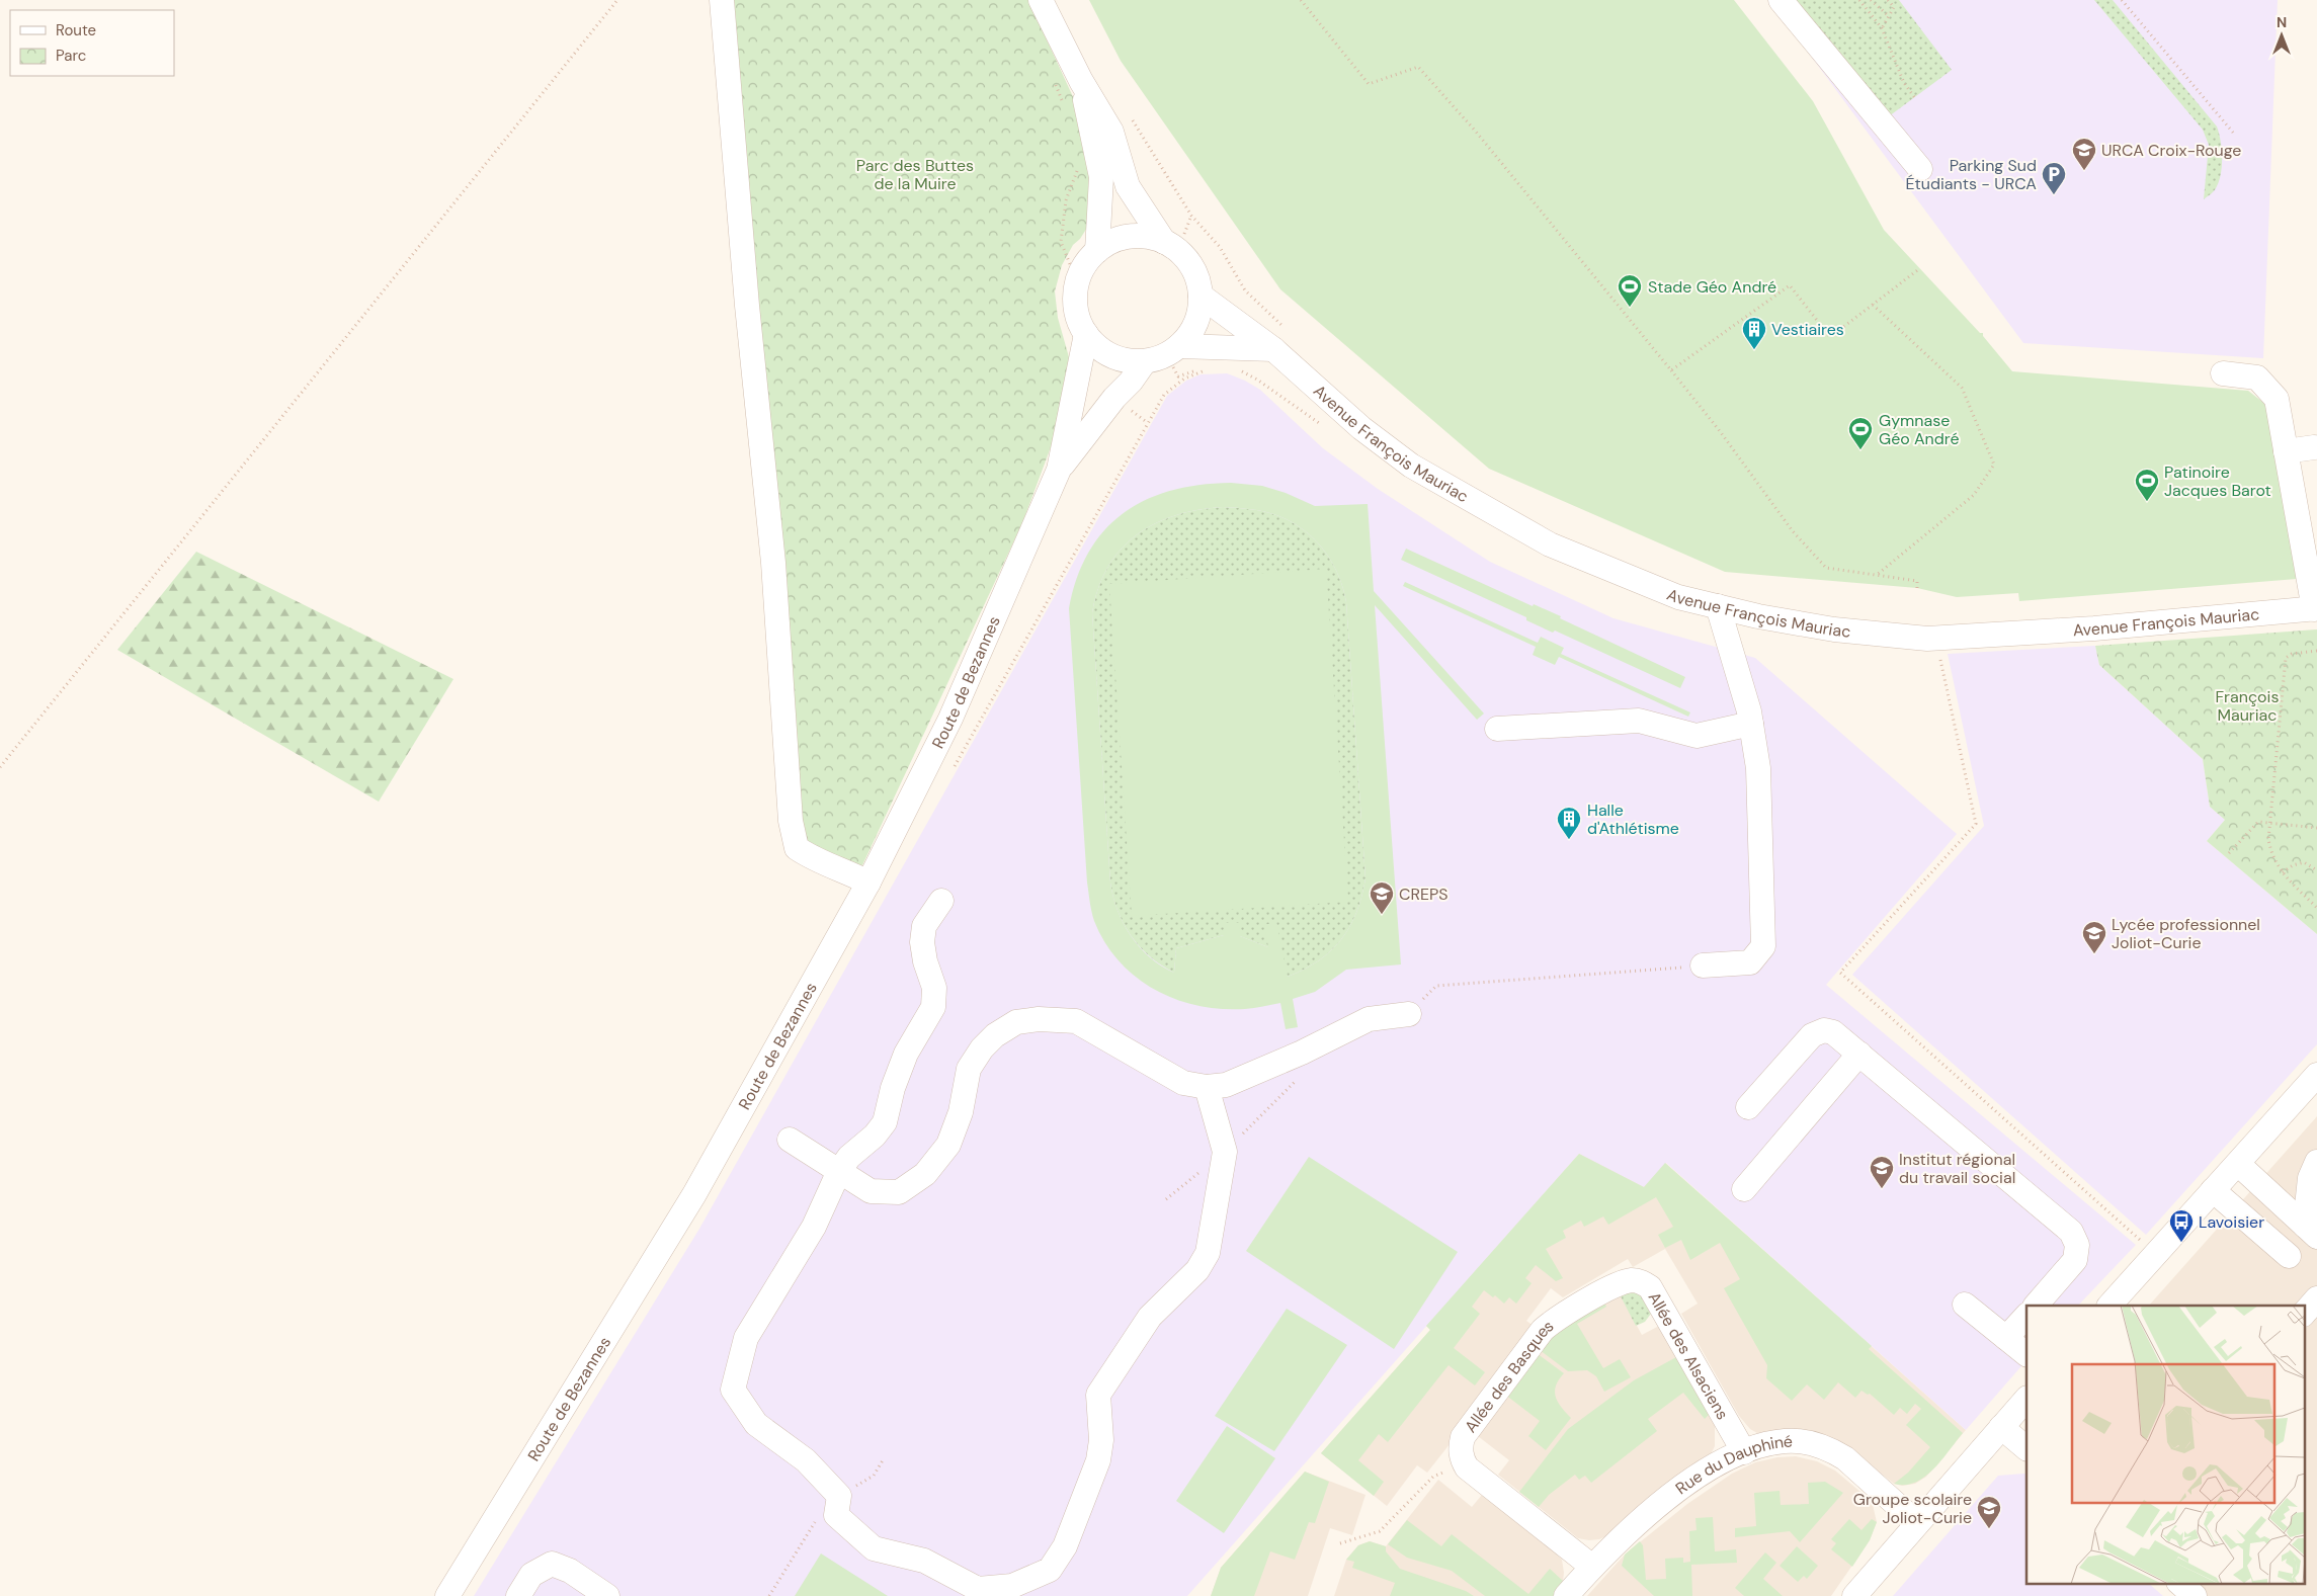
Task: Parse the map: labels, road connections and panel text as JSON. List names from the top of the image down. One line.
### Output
{"streets":{"street":["Avenue François Mauriac","Route de Bezannes","Allée des Alsaciens","Allée des Basques","Rue du Dauphiné"]},"crossings":[["Avenue François Mauriac","Route de Bezannes"],["Allée des Alsaciens","Allée des Basques"],["Allée des Alsaciens","Rue du Dauphiné"]],"parks":["Parc des Buttes de la Muire","François Mauriac"],"places":{"school or university":["URCA Croix-Rouge","CREPS","Lycée professionnel Joliot-Curie","Institut régional du travail social","Groupe scolaire Joliot-Curie"],"parking":["Parking Sud Étudiants - URCA"],"sports":["Stade Géo André","Gymnase Géo André","Patinoire Jacques Barot"],"building":["Vestiaires","Halle d'Athlétisme"],"bus stop":["Lavoisier"]},"legend":["Route","Parc"],"north":"top"}
